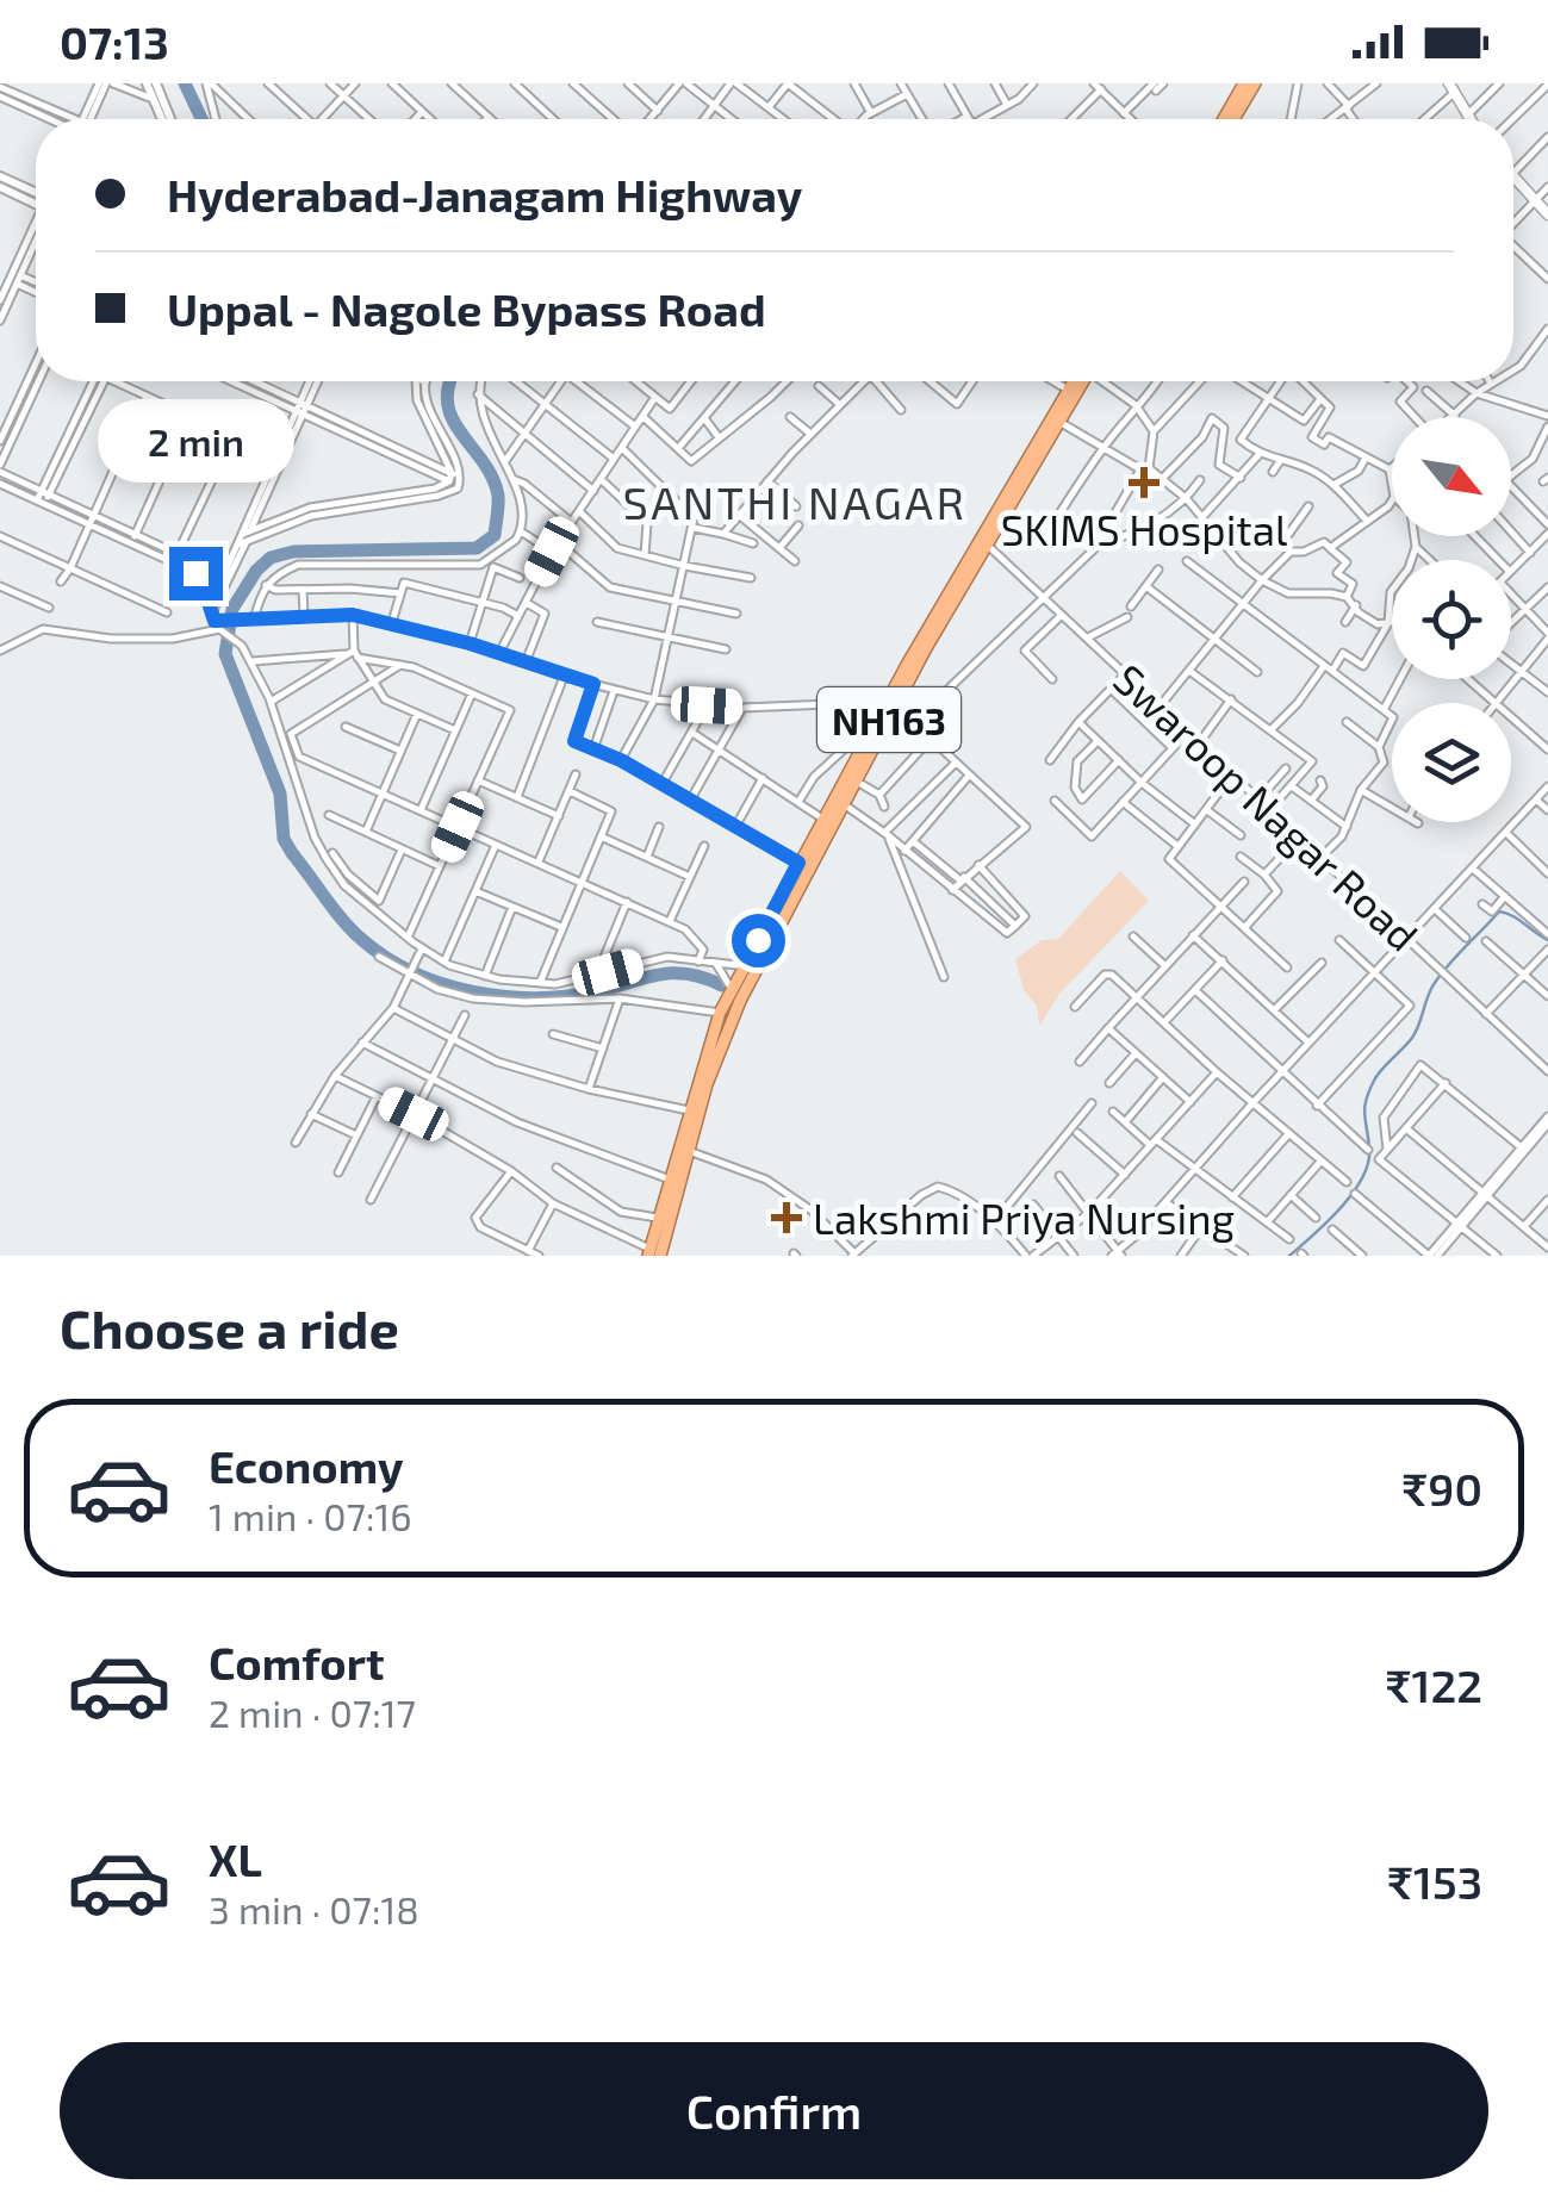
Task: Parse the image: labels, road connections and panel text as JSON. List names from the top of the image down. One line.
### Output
{"streets":{"highway":["NH163"],"street":["Swaroop Nagar Road"]},"crossings":[["NH163","Swaroop Nagar Road"]],"districts":["SANTHI NAGAR"],"places":{"health":["SKIMS Hospital","Lakshmi Priya Nursing"]},"north":"bottom right","page":{"status":"07:13","banner":["Hyderabad-Janagam Highway","Uppal - Nagole Bypass Road"],"bubble":"2 min","heading":"Choose a ride","list":[{"name":"Economy","note":"1 min · 07:16","value":"₹90"},{"name":"Comfort","note":"2 min · 07:17","value":"₹122"},{"name":"XL","note":"3 min · 07:18","value":"₹153"}],"buttons":"Confirm"}}
